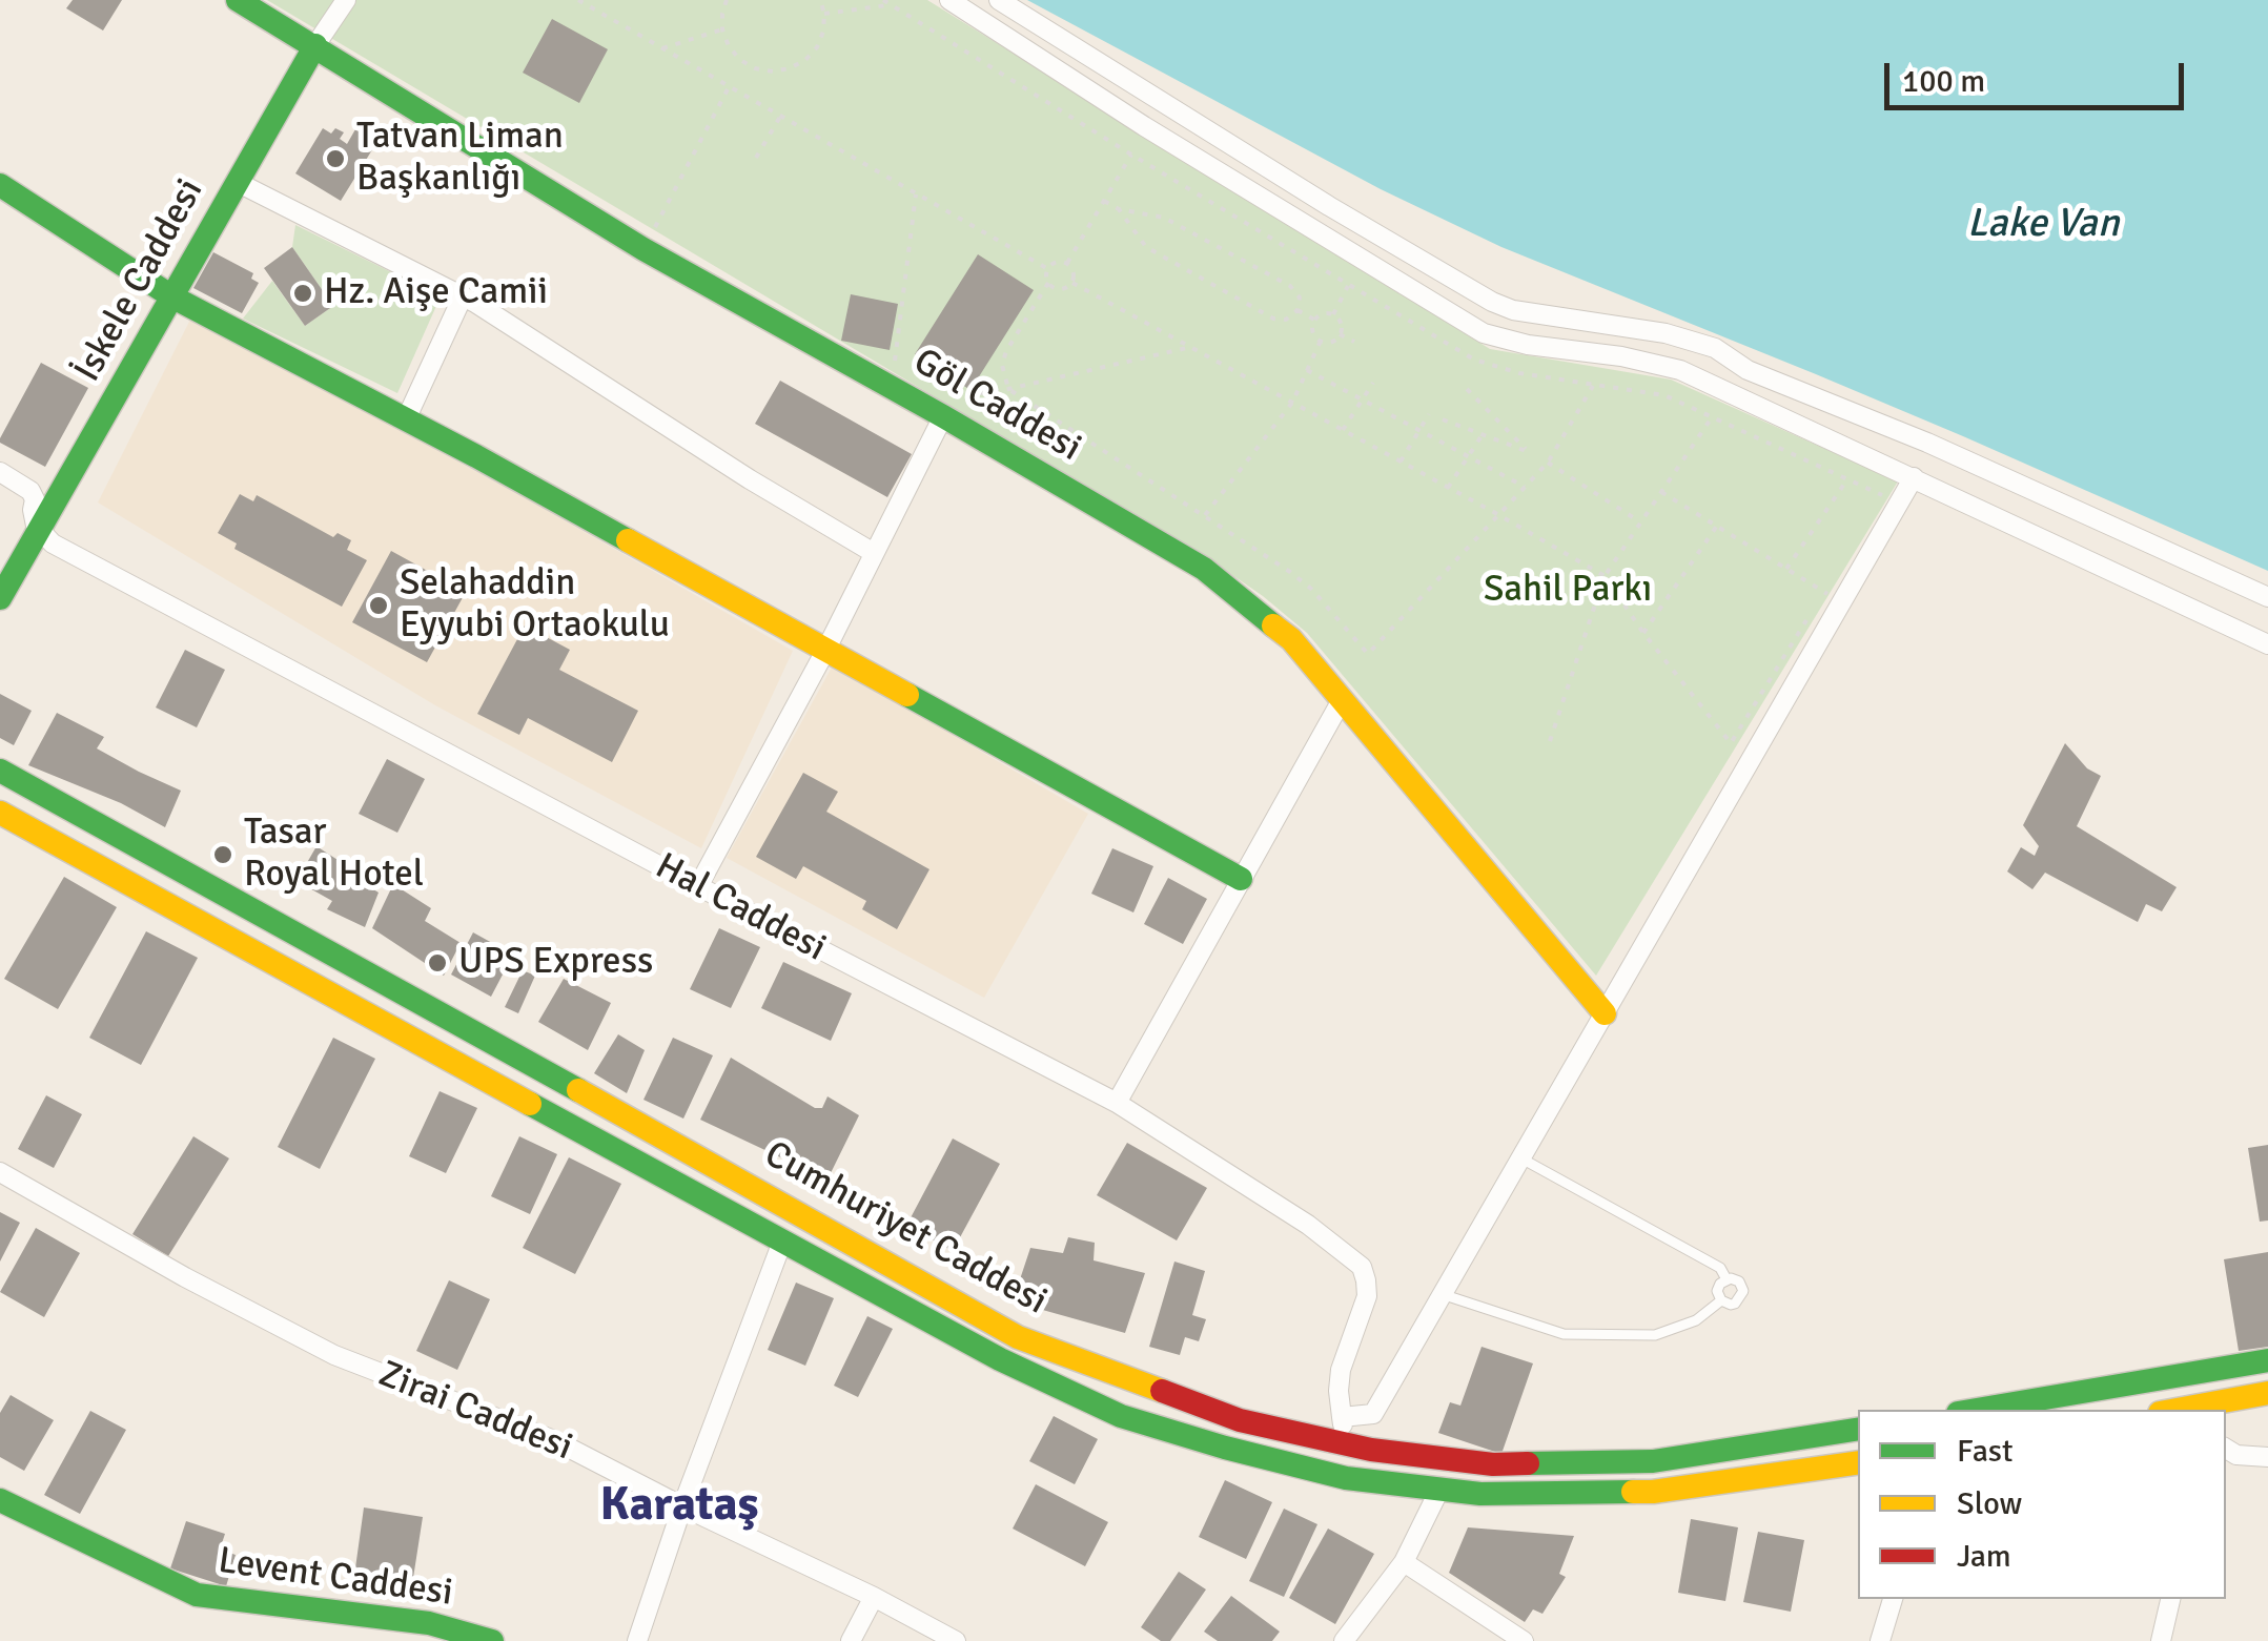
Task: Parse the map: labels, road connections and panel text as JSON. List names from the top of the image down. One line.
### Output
{"streets":{"main road":["İskele Caddesi","Göl Caddesi","Cumhuriyet Caddesi","Levent Caddesi"],"street":["Hal Caddesi","Zirai Caddesi"]},"crossings":[["İskele Caddesi","Göl Caddesi"],["İskele Caddesi","Hal Caddesi"],["Hal Caddesi","Cumhuriyet Caddesi"]],"districts":["Karataş"],"water":["Lake Van"],"parks":["Sahil Parkı"],"places":["Tatvan Liman Başkanlığı","Hz. Aişe Camii","Selahaddin Eyyubi Ortaokulu","Tasar Royal Hotel","UPS Express"],"legend":["Fast","Slow","Jam"],"scale_bar":"100 m"}
